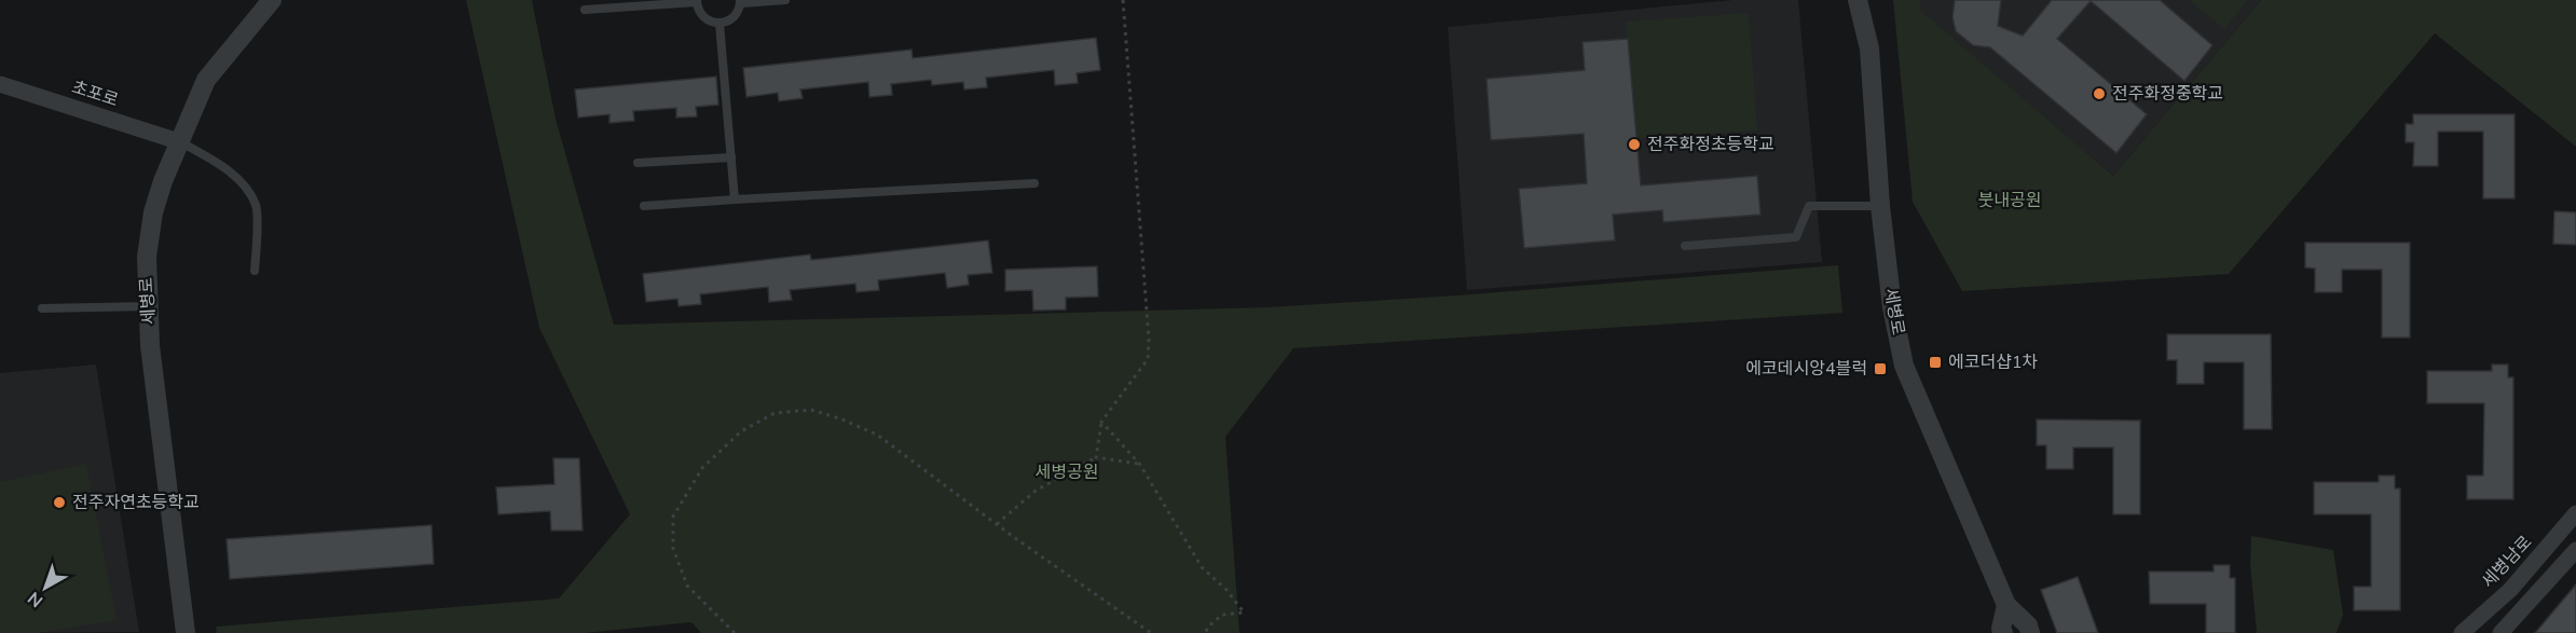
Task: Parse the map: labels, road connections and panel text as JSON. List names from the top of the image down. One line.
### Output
{"streets":{"street":["초포로","세병로","세병남로"]},"crossings":[["초포로","세병로"]],"parks":["붓내공원","세병공원"],"places":{"other":["전주화정중학교","전주화정초등학교","전주자연초등학교"],"transit":["에코더샵1차","에코데시앙4블럭"]},"north":"bottom left"}
